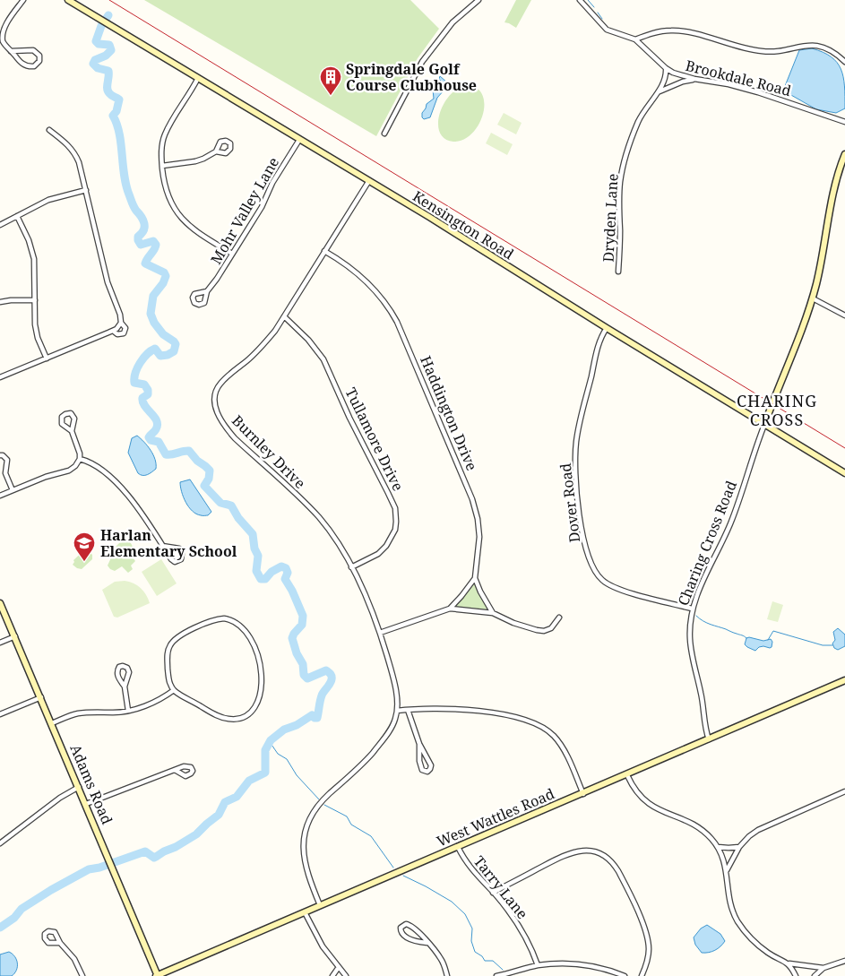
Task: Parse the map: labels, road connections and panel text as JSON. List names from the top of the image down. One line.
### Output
{"streets":{"street":["Brookdale Road","Mohr Valley Lane","Dryden Lane","Kensington Road","Haddington Drive","Tullamore Drive","Burnley Drive","Dover Road","Charing Cross Road","Adams Road","West Wattles Road","Tarry Lane"]},"crossings":[["Brookdale Road","Dryden Lane"],["Mohr Valley Lane","Kensington Road"],["Kensington Road","Burnley Drive"],["Kensington Road","Dover Road"],["Kensington Road","Charing Cross Road"],["Haddington Drive","Burnley Drive"],["Tullamore Drive","Burnley Drive"],["Burnley Drive","West Wattles Road"],["Dover Road","Charing Cross Road"],["Charing Cross Road","West Wattles Road"],["Adams Road","West Wattles Road"],["West Wattles Road","Tarry Lane"]],"districts":["CHARING CROSS"],"places":{"building":["Springdale Golf Course Clubhouse"],"school or university":["Harlan Elementary School"]}}
